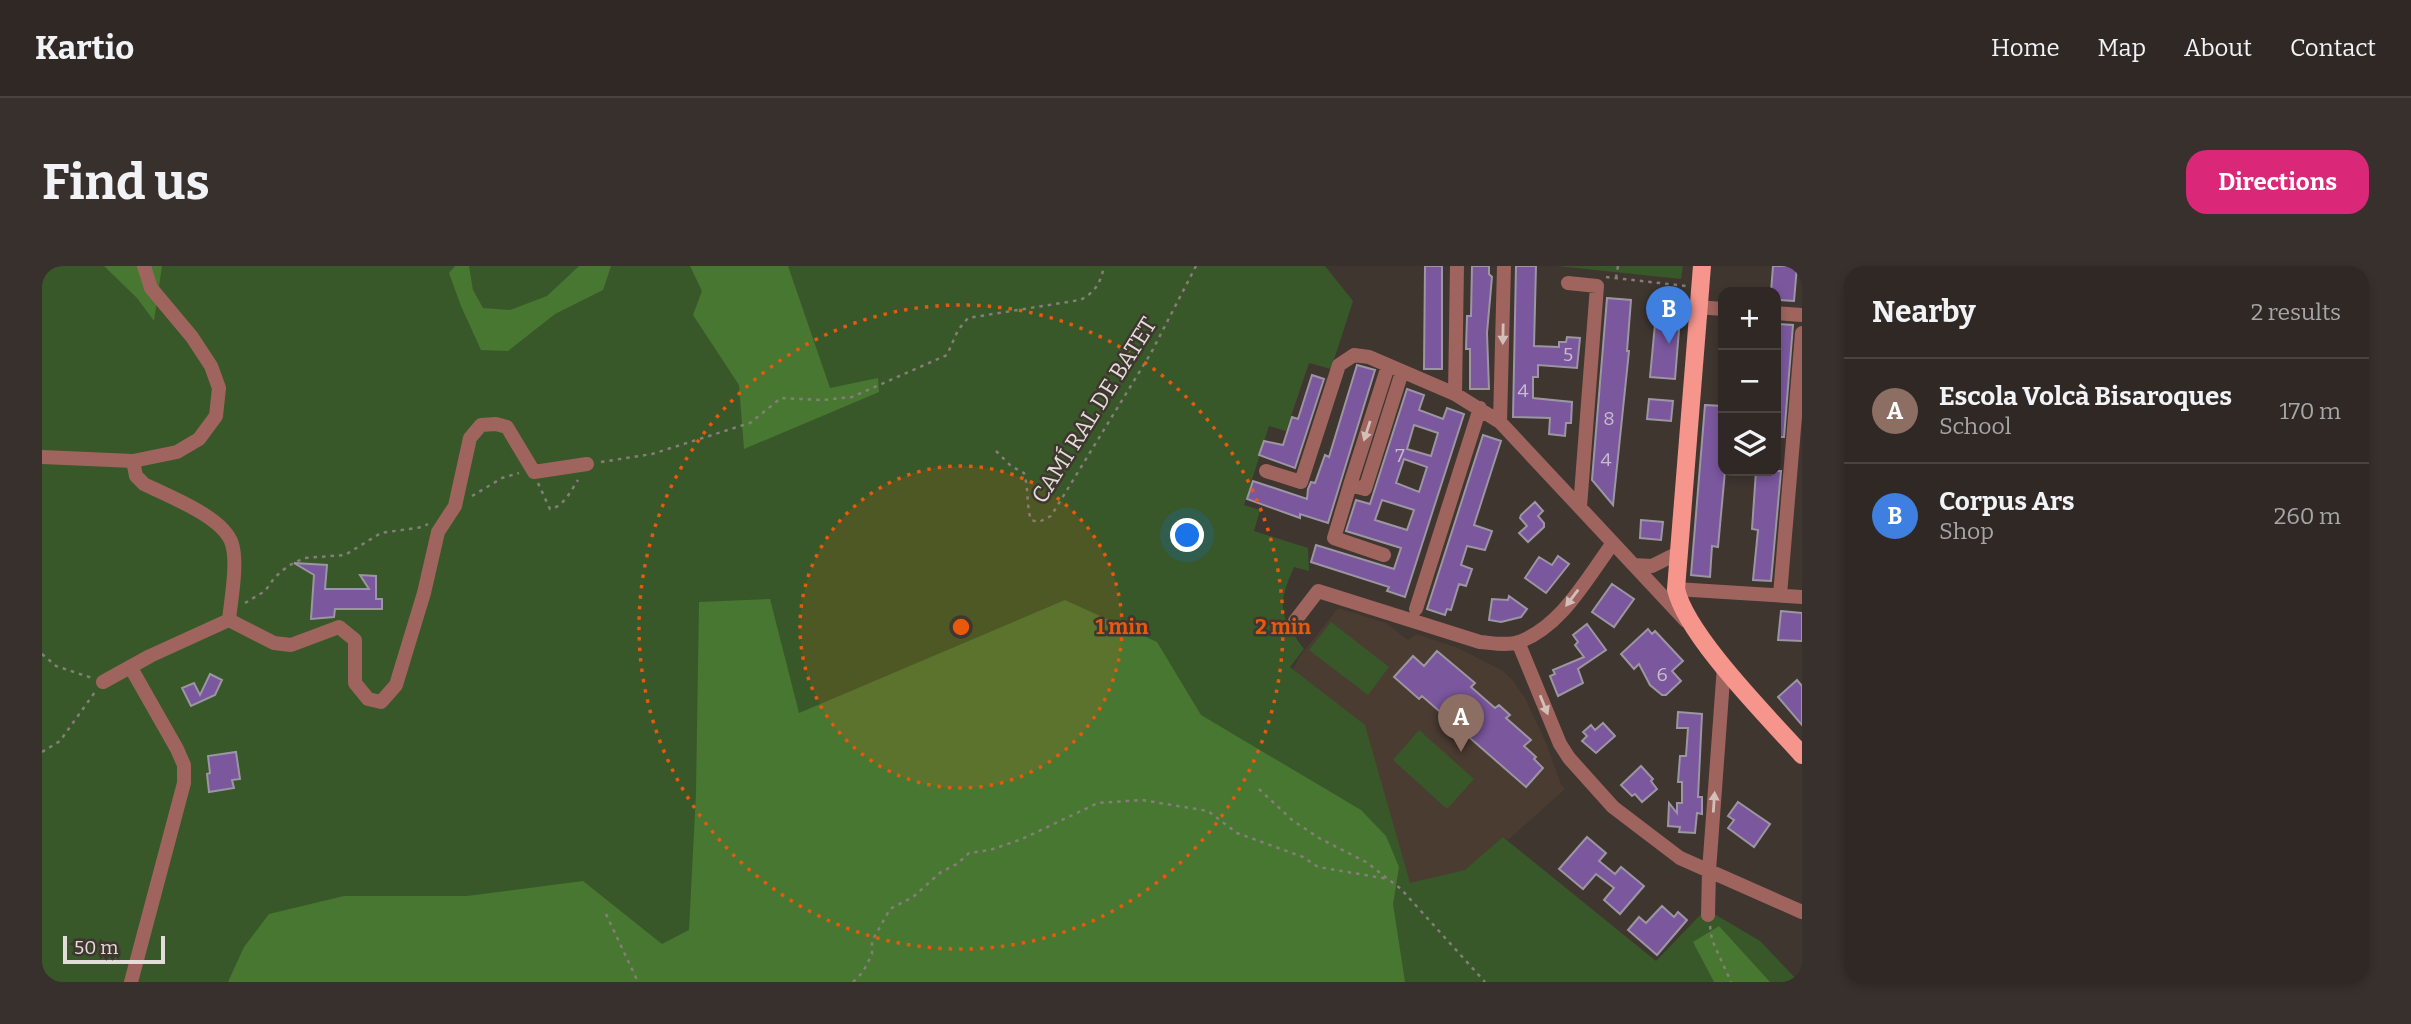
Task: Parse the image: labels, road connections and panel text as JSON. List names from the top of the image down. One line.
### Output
{"streets":{"path":["CAMÍ RAL DE BATET"]},"house_numbers":["5","4","8","7","4","6"],"scale_bar":"50 m","page":{"header":"Kartio","nav":["Home","Map","About","Contact"],"buttons":"Directions","title":"Find us","heading":["Nearby","2 results"],"pins":["B","A"],"map_buttons":["+","−"],"list":[{"mark":"A","name":"Escola Volcà Bisaroques","note":"School","value":"170 m"},{"mark":"B","name":"Corpus Ars","note":"Shop","value":"260 m"}],"scale":"50 m"},"rings":["1 min","2 min"]}
